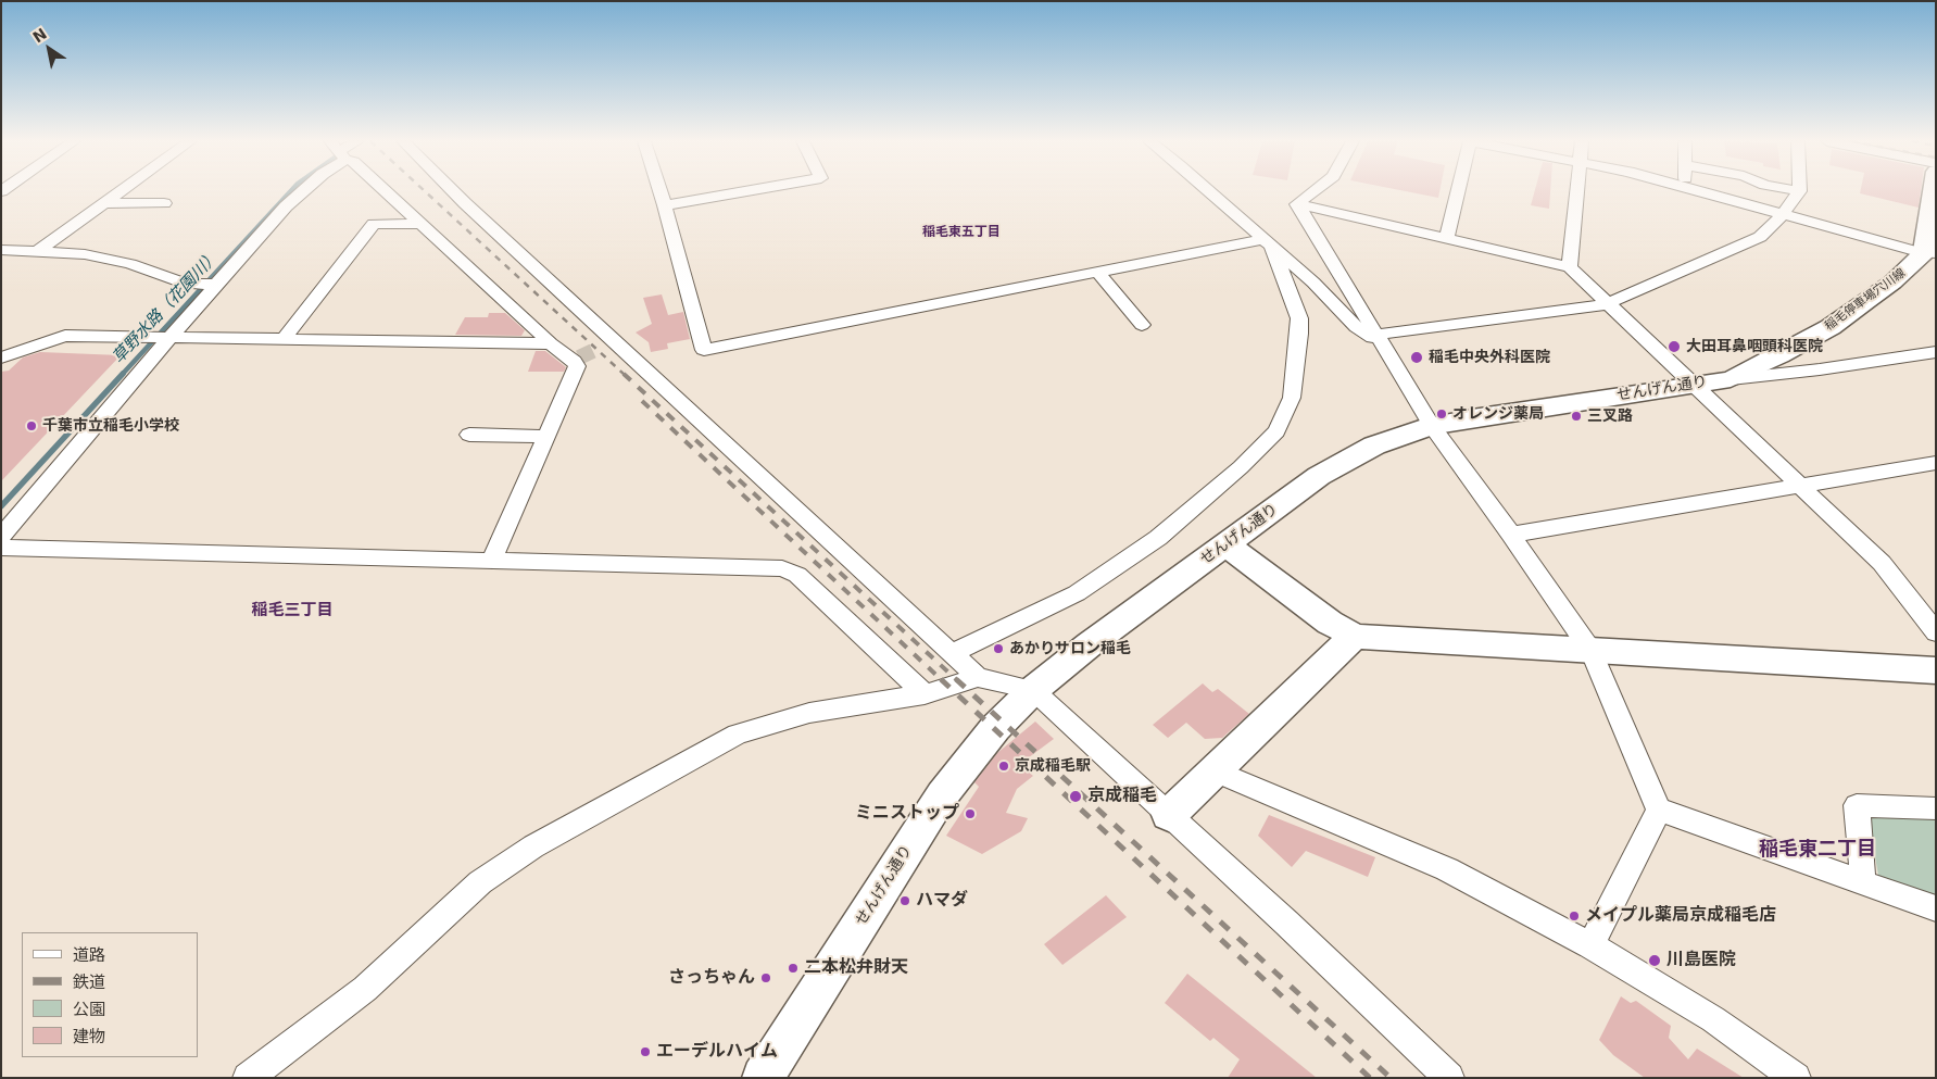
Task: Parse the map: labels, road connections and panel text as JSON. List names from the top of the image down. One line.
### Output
{"streets":{"main road":["稲毛停車場穴川線","せんげん通り"]},"crossings":[["稲毛停車場穴川線","せんげん通り"]],"districts":["稲毛東五丁目","稲毛三丁目","稲毛東二丁目"],"water":["草野水路（花園川）"],"places":["大田耳鼻咽頭科医院","稲毛中央外科医院","オレンジ薬局","三叉路","千葉市立稲毛小学校","あかりサロン稲毛","京成稲毛駅","京成稲毛","ミニストップ","ハマダ","メイプル薬局京成稲毛店","川島医院","二本松弁財天","さっちゃん","エーデルハイム"],"legend":["道路","鉄道","公園","建物"],"north":"top left"}
